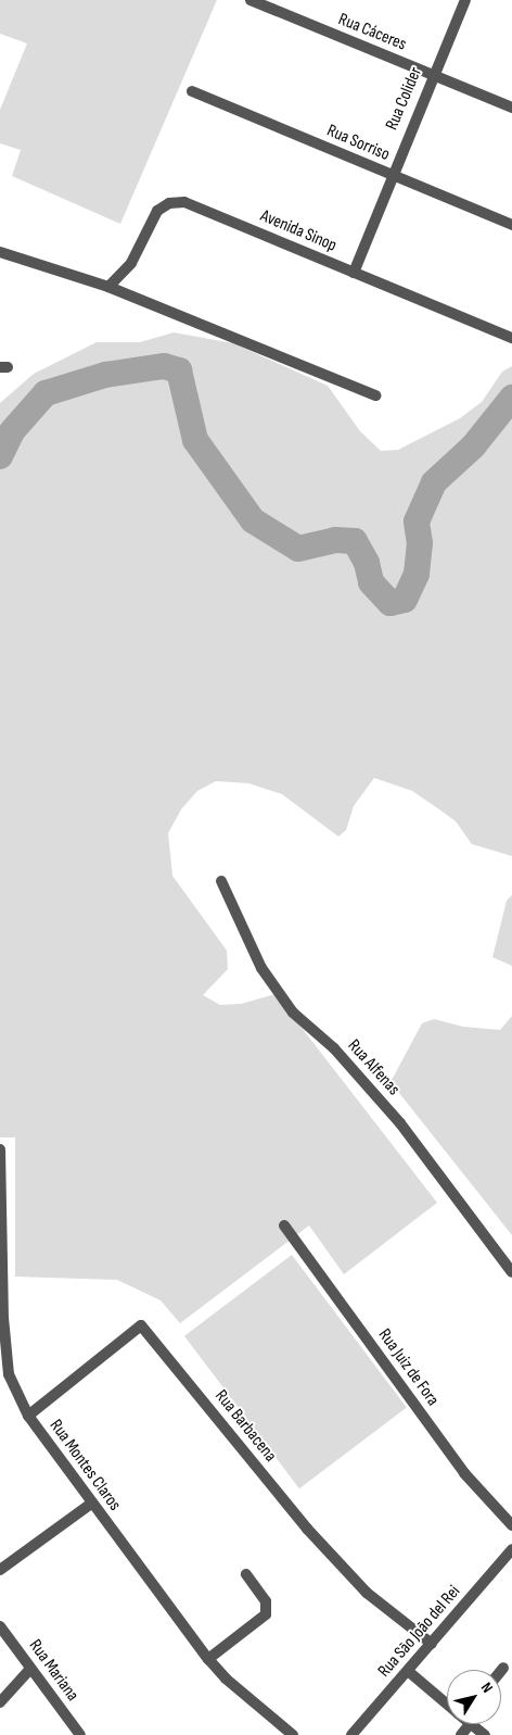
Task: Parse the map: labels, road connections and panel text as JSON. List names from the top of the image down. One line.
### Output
{"streets":{"street":["Rua Cáceres","Rua Colider","Rua Sorriso","Avenida Sinop","Rua Alfenas","Rua Juiz de Fora","Rua Barbacena","Rua Montes Claros","Rua São João del Rei","Rua Mariana"]},"crossings":[["Rua Cáceres","Rua Colider"],["Rua Colider","Rua Sorriso"],["Rua Colider","Avenida Sinop"],["Rua Barbacena","Rua Montes Claros"],["Rua Barbacena","Rua São João del Rei"]],"north":"top right"}
